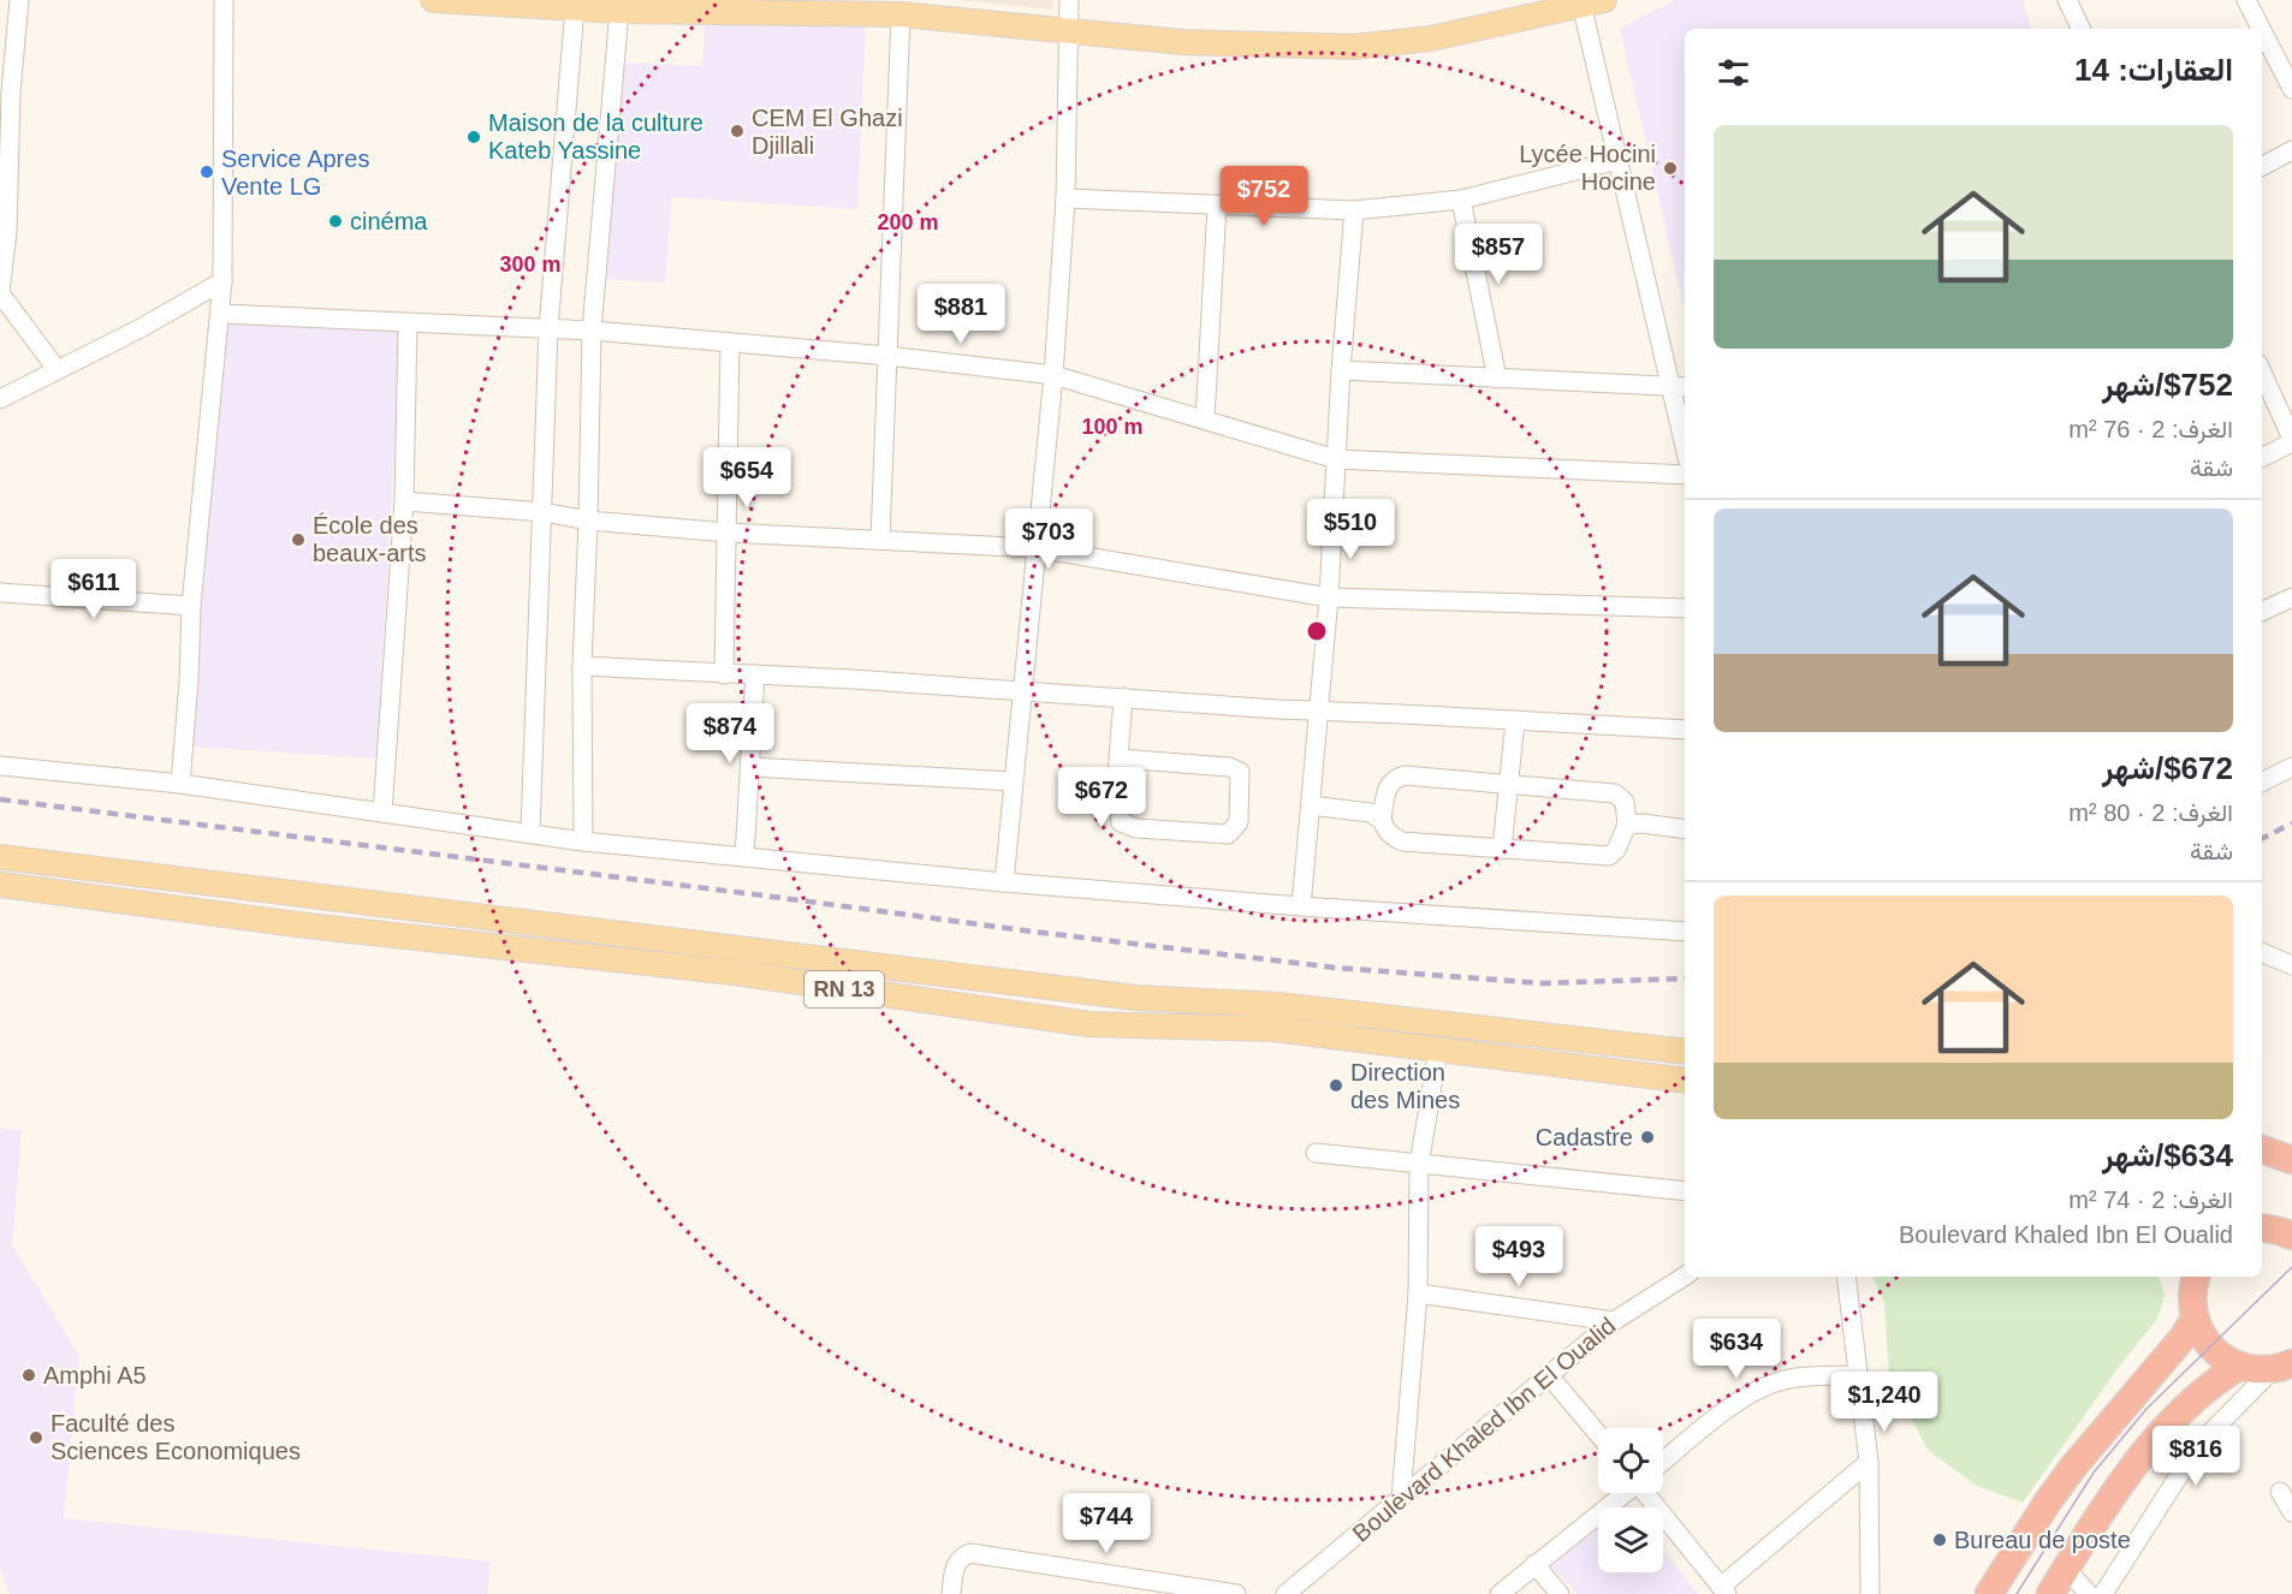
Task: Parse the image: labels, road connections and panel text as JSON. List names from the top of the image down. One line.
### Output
{"streets":{"main road":["RN 13"],"street":["Boulevard Khaled Ibn El Oualid"]},"places":["CEM El Ghazi Djillali","Maison de la culture Kateb Yassine","Lycée Hocini Hocine","Service Apres Vente LG","cinéma","École des beaux-arts","Direction des Mines","Cadastre","Amphi A5","Faculté des Sciences Economiques","Bureau de poste"],"page":{"heading":"العقارات: 14","list":[{"name":"$752/شهر","note":"الغرف: 2 · 76 m² · شقة"},{"name":"$672/شهر","note":"الغرف: 2 · 80 m² · شقة"},{"name":"$634/شهر","note":"الغرف: 2 · 74 m² · Boulevard Khaled Ibn El Oualid"}],"price":["$752","$857","$881","$654","$510","$703","$611","$874","$672","$493","$634","$1,240","$816","$744"]},"rings":["200 m","300 m","100 m"]}
